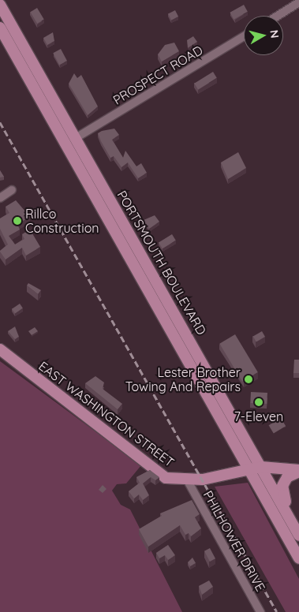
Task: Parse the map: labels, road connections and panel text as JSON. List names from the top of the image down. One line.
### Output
{"streets":{"main road":["PORTSMOUTH BOULEVARD","EAST WASHINGTON STREET"],"street":["PROSPECT ROAD","PHILHOWER DRIVE"]},"crossings":[["PROSPECT ROAD","PORTSMOUTH BOULEVARD"],["PORTSMOUTH BOULEVARD","EAST WASHINGTON STREET"],["EAST WASHINGTON STREET","PHILHOWER DRIVE"]],"places":["Rillco Construction","Lester Brother Towing And Repairs","7-Eleven"],"north":"right"}
